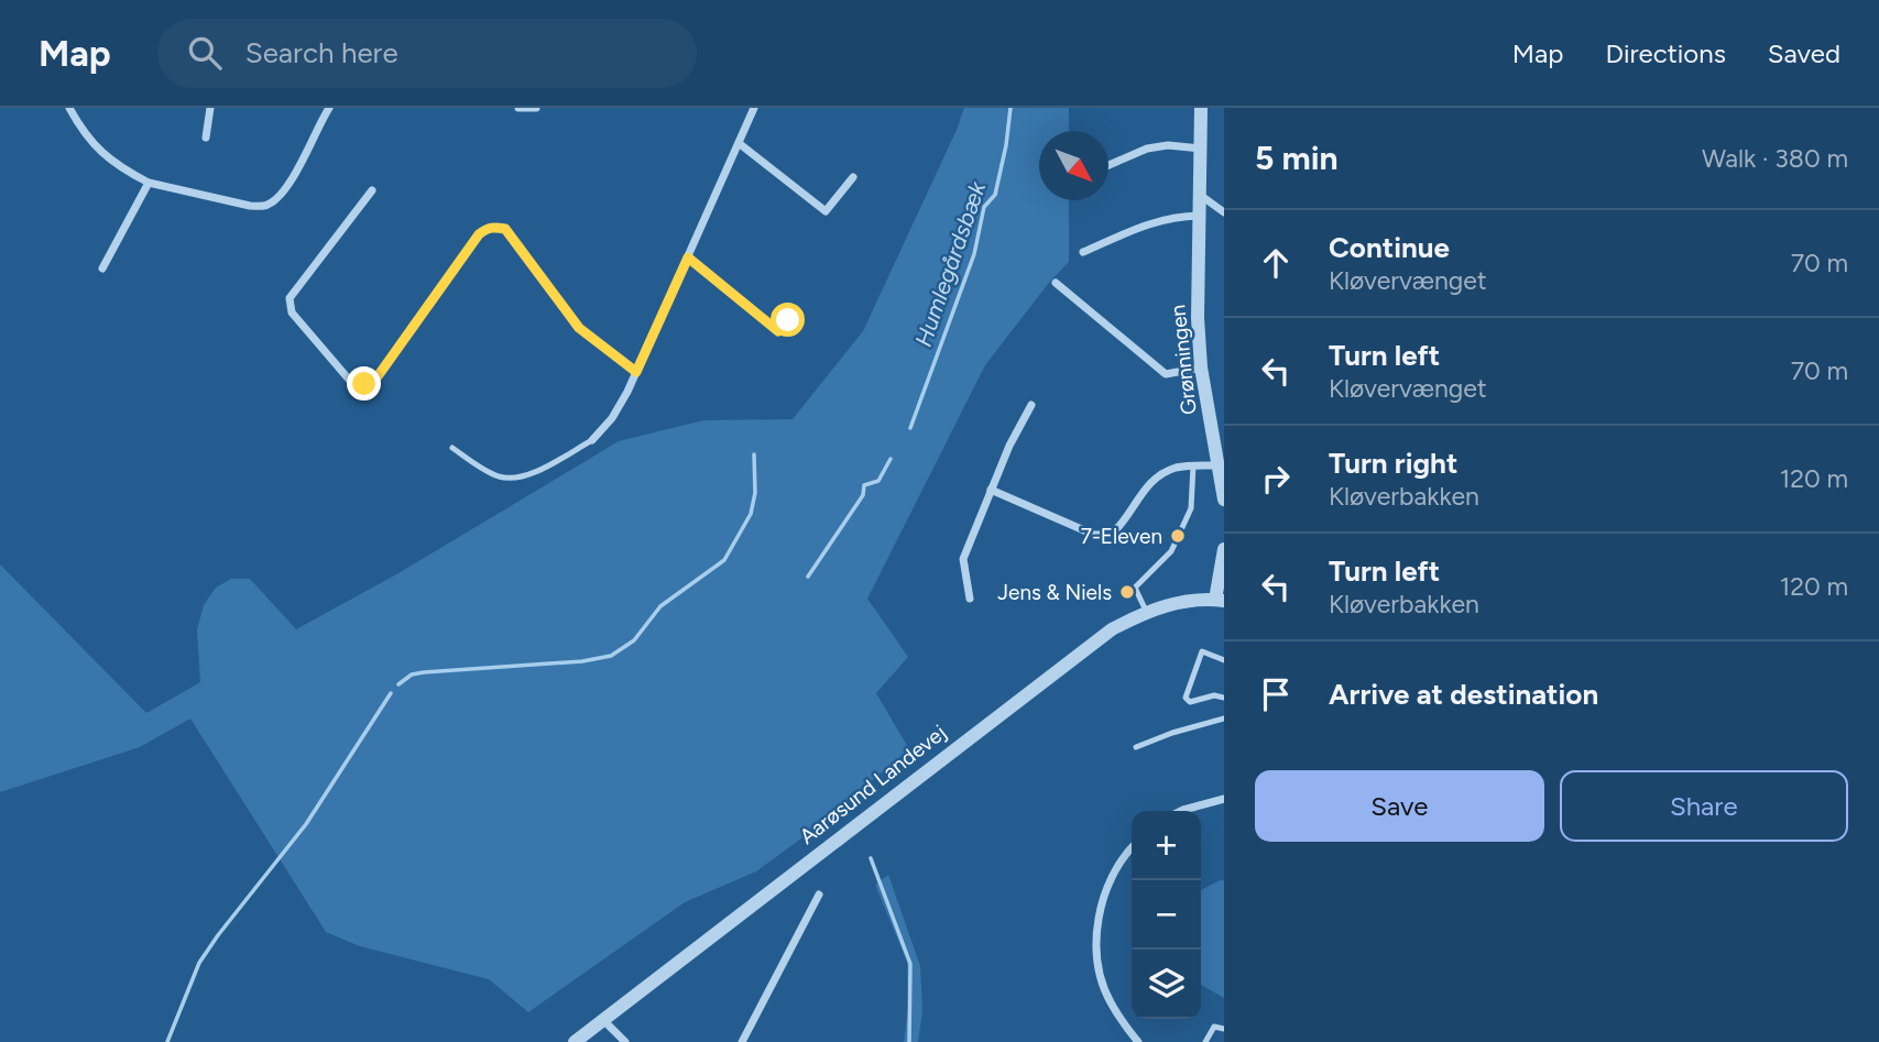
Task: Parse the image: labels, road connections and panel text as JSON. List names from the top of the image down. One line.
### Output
{"streets":{"street":["Grønningen","Aarøsund Landevej"]},"water":["Humlegårdsbæk"],"places":["7-Eleven","Jens & Niels"],"north":"bottom right","page":{"header":"Map","search":"Search here","nav":["Map","Directions","Saved"],"heading":["5 min","Walk · 380 m"],"list":[["Continue","Kløvervænget","70 m"],["Turn left","Kløvervænget","70 m"],["Turn right","Kløverbakken","120 m"],["Turn left","Kløverbakken","120 m"],"Arrive at destination"],"buttons":["Save","Share"],"map_buttons":["+","−"]}}
